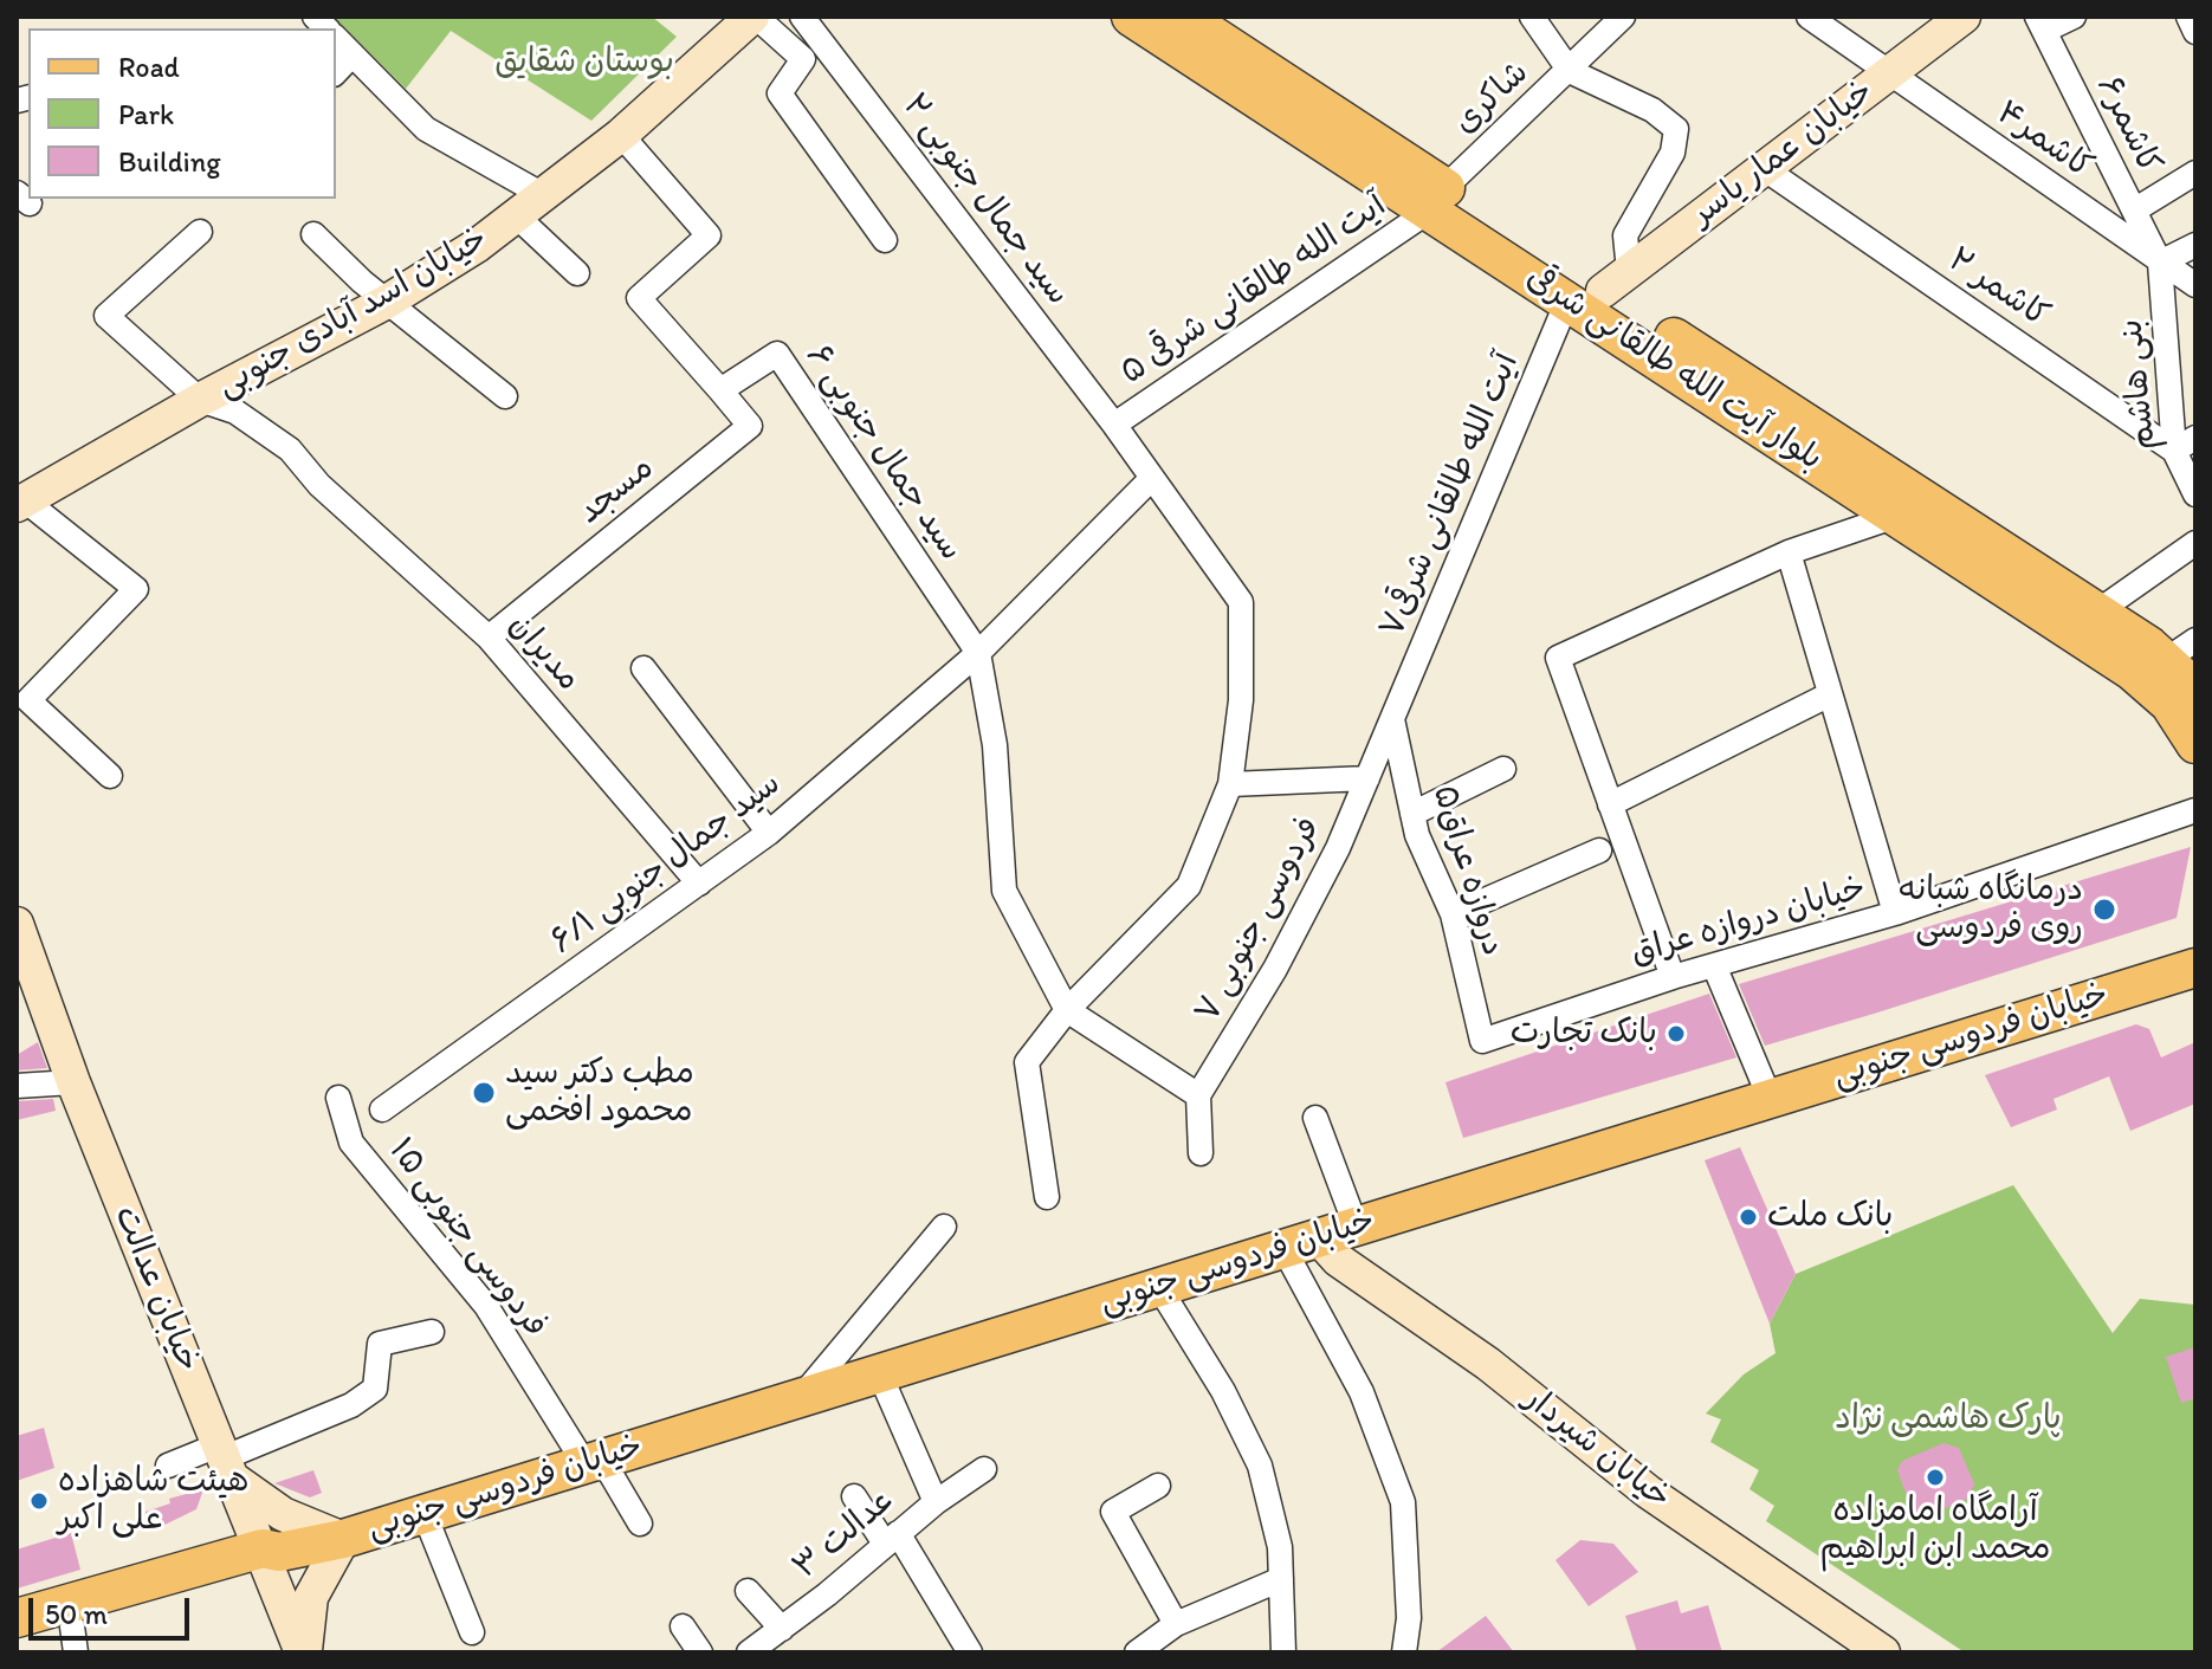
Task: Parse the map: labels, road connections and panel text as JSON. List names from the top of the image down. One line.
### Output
{"streets":{"main road":["خیابان عمار یاسر","خیابان اسد آبادی جنوبی","بلوار آیت الله طالقانی شرقی","خیابان فردوسی جنوبی","خیابان عدالت","خیابان شیردار"],"street":["شاکری","کاشمر۶","کاشمر۴","سید جمال جنوبی ۲","کاشمر ۲","آیت الله طالقانی شرقی ۵","بنی هاشم","سید جمال جنوبی ۶","مسجد","آیت الله طالقانی شرقی۷","مدیران","سید جمال جنوبی ۶/۱","دروازه عراق۵","فردوسی جنوبی ۷","خیابان دروازه عراق","فردوسی جنوبی ۱۵","عدالت ۳"]},"crossings":[["شاکری","آیت الله طالقانی شرقی ۵"],["شاکری","بلوار آیت الله طالقانی شرقی"],["شاکری","آیت الله طالقانی شرقی۷"],["کاشمر۶","کاشمر۴"],["کاشمر۶","بنی هاشم"],["کاشمر۴","خیابان عمار یاسر"],["کاشمر۴","بنی هاشم"],["خیابان عمار یاسر","کاشمر ۲"],["خیابان عمار یاسر","بلوار آیت الله طالقانی شرقی"],["خیابان عمار یاسر","آیت الله طالقانی شرقی۷"],["سید جمال جنوبی ۲","آیت الله طالقانی شرقی ۵"],["سید جمال جنوبی ۲","سید جمال جنوبی ۶/۱"],["کاشمر ۲","بنی هاشم"],["آیت الله طالقانی شرقی ۵","بلوار آیت الله طالقانی شرقی"],["خیابان اسد آبادی جنوبی","مدیران"],["بلوار آیت الله طالقانی شرقی","آیت الله طالقانی شرقی۷"],["سید جمال جنوبی ۶","مسجد"],["سید جمال جنوبی ۶","سید جمال جنوبی ۶/۱"],["مسجد","مدیران"],["آیت الله طالقانی شرقی۷","دروازه عراق۵"],["آیت الله طالقانی شرقی۷","فردوسی جنوبی ۷"],["مدیران","سید جمال جنوبی ۶/۱"],["دروازه عراق۵","فردوسی جنوبی ۷"],["دروازه عراق۵","خیابان دروازه عراق"],["خیابان فردوسی جنوبی","فردوسی جنوبی ۱۵"],["خیابان فردوسی جنوبی","خیابان عدالت"],["خیابان فردوسی جنوبی","خیابان شیردار"]],"parks":["بوستان شقایق","پارک هاشمی نژاد"],"places":["درمانگاه شبانه روی فردوسی","بانک تجارت","مطب دکتر سید محمود افخمی","بانک ملت","آرامگاه امامزاده محمد ابن ابراهیم","هیئت شاهزاده علی اکبر"],"legend":["Road","Park","Building"],"scale_bar":"50 m"}
